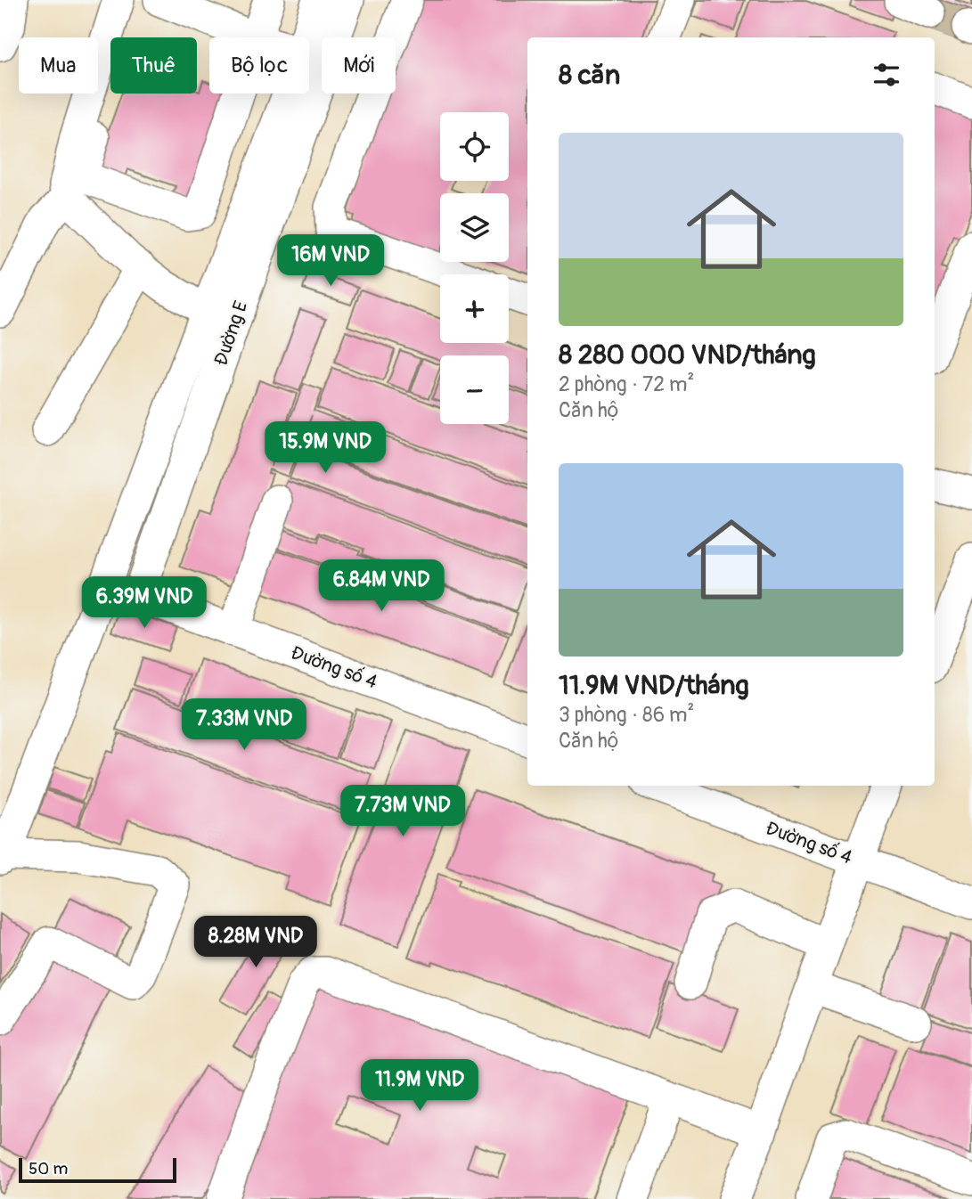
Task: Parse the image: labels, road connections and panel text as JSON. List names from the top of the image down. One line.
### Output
{"streets":{"street":["Đường E","Đường số 4"]},"crossings":[["Đường E","Đường số 4"]],"scale_bar":"50 m","page":{"chip":["Mua","Thuê","Bộ lọc","Mới"],"heading":"8 căn","map_buttons":["+","−"],"list":[{"name":"8 280 000 VND/tháng","note":"2 phòng · 72 m² · Căn hộ"},{"name":"11.9M VND/tháng","note":"3 phòng · 86 m² · Căn hộ"}],"price":["16M VND","15.9M VND","6.84M VND","6.39M VND","7.33M VND","7.73M VND","8.28M VND","11.9M VND"],"scale":"50 m"}}
